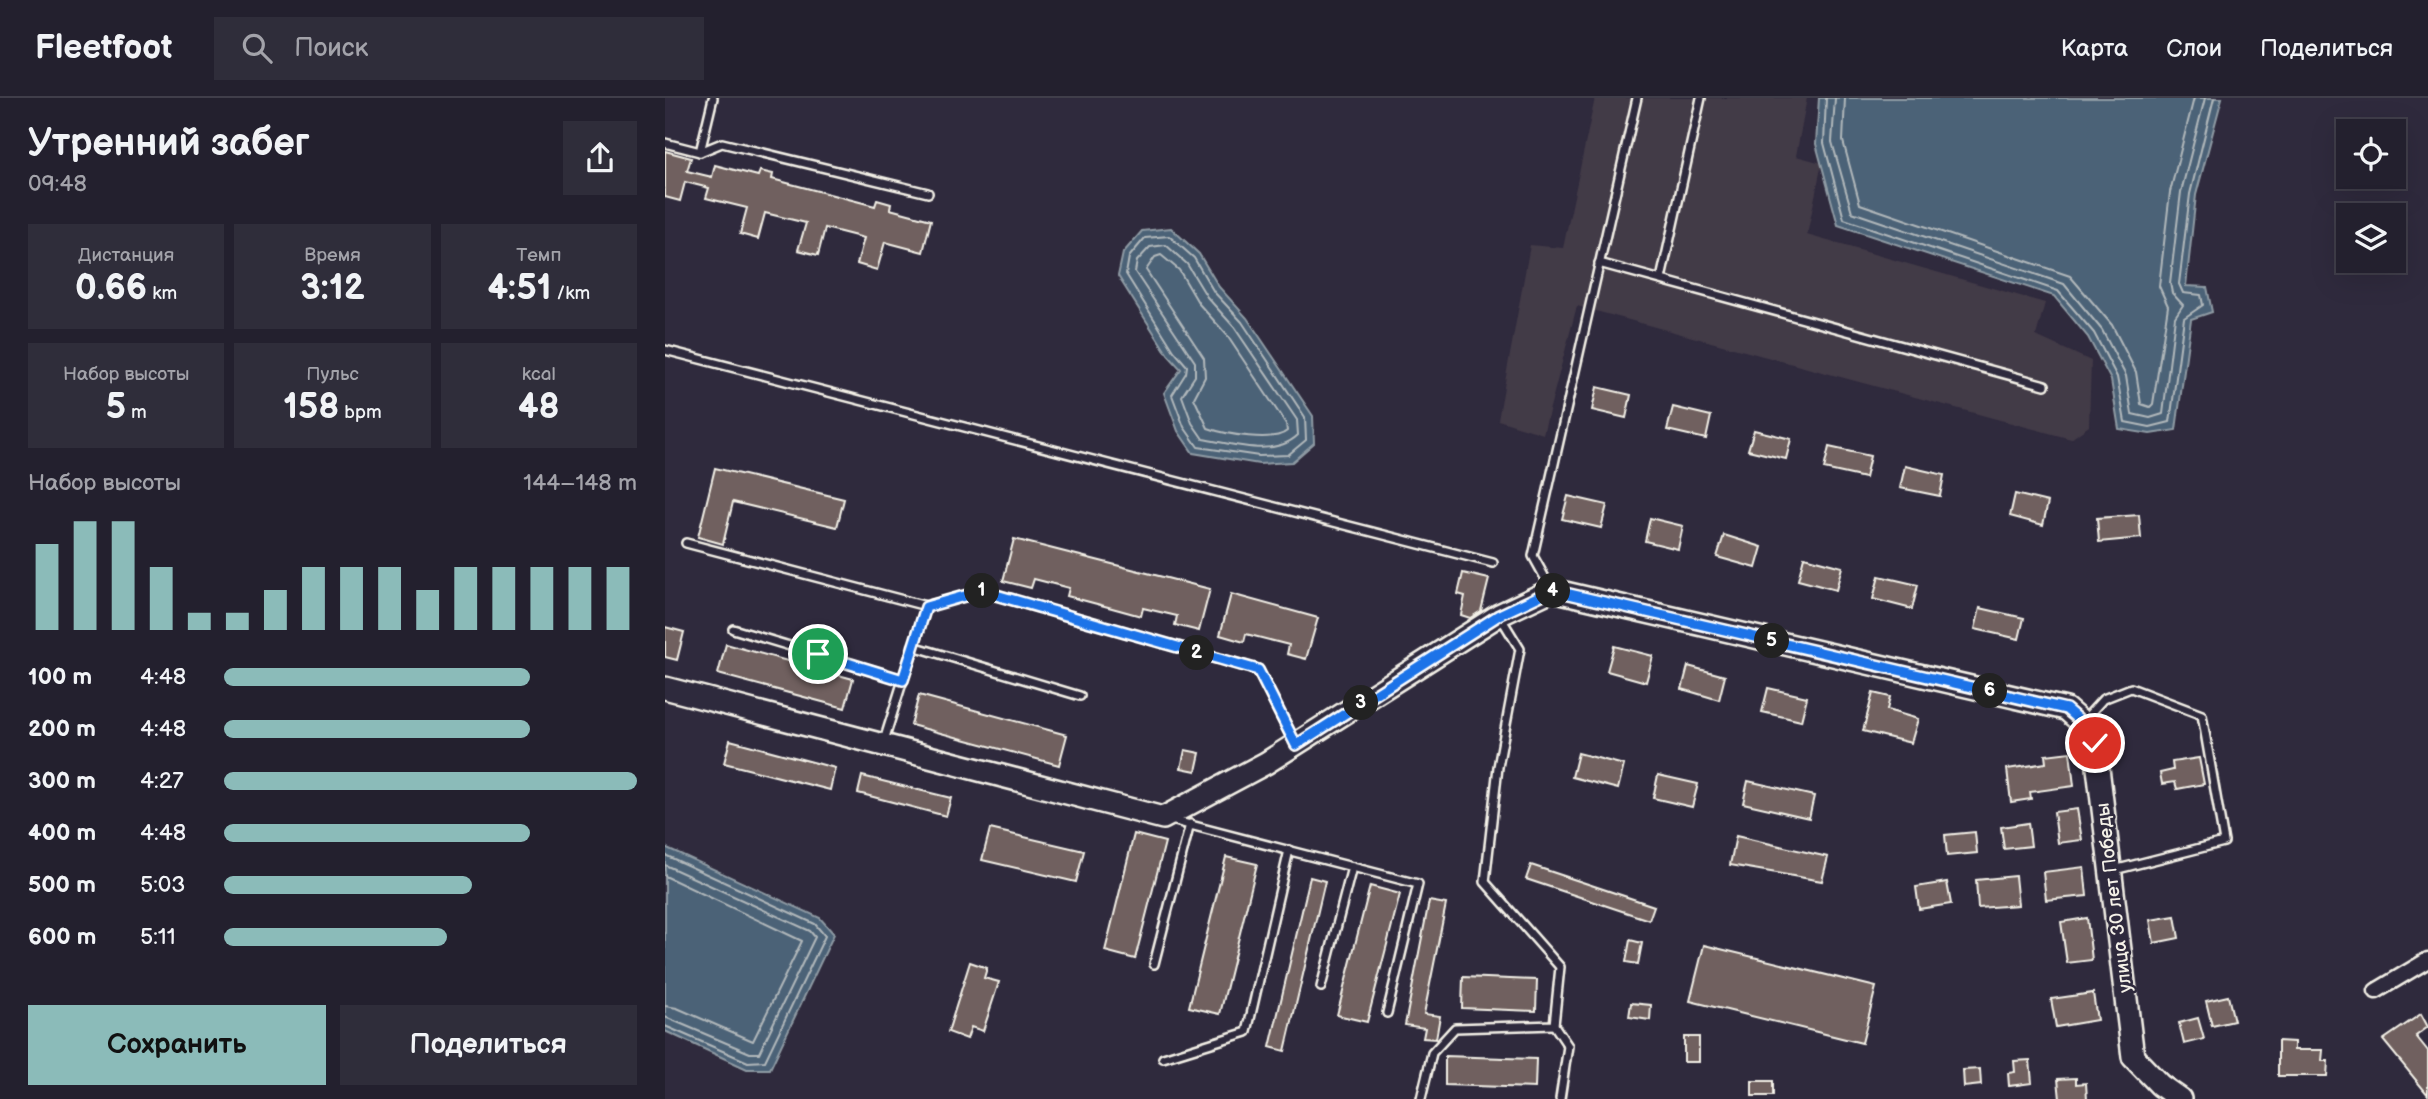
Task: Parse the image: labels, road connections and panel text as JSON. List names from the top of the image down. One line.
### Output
{"streets":{"street":["улица 30 лет Победы"]},"page":{"header":"Fleetfoot","search":"Поиск","nav":["Карта","Слои","Поделиться"],"heading":["Утренний забег","09:48"],"stats":[["Дистанция","0.66 km"],["Время","3:12"],["Темп","4:51 /km"],["Набор высоты","5 m"],["Пульс","158 bpm"],["kcal","48"]],"chart":["Набор высоты","144–148 m"],"pins":["1","4","5","2","6","3"],"list":[{"name":"100 m","note":"4:48"},{"name":"200 m","note":"4:48"},{"name":"300 m","note":"4:27"},{"name":"400 m","note":"4:48"},{"name":"500 m","note":"5:03"},{"name":"600 m","note":"5:11"}],"buttons":["Сохранить","Поделиться"]}}
